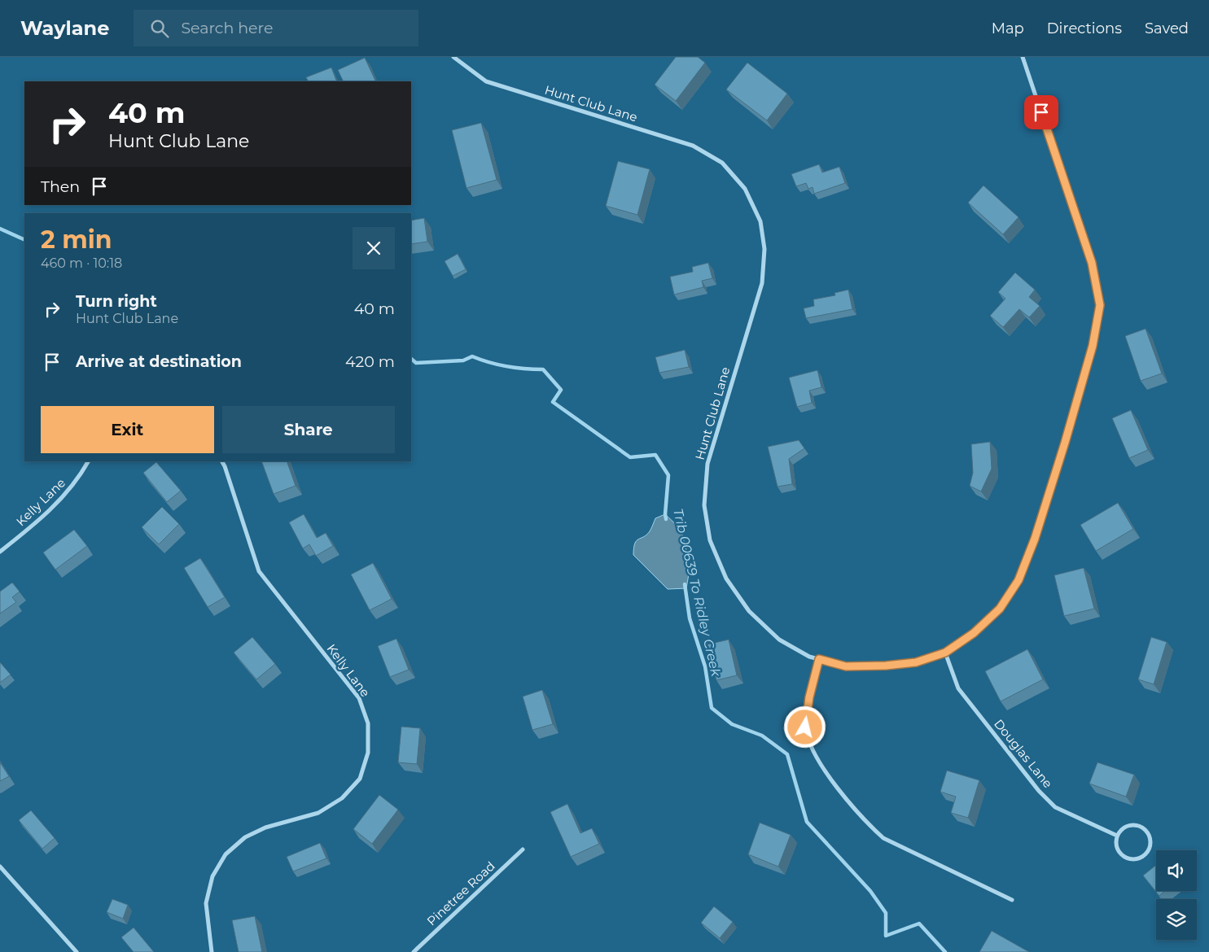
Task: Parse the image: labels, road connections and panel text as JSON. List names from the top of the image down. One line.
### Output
{"streets":{"street":["Hunt Club Lane","Kelly Lane","Douglas Lane","Pinetree Road"]},"crossings":[["Hunt Club Lane","Douglas Lane"]],"water":["Trib 00639 To Ridley Creek"],"page":{"header":"Waylane","search":"Search here","nav":["Map","Directions","Saved"],"turn":["40 m","Hunt Club Lane"],"then":"Then","heading":["2 min","460 m · 10:18"],"list":[{"name":"Turn right","note":"Hunt Club Lane","value":"40 m"},{"name":"Arrive at destination","value":"420 m"}],"buttons":["Exit","Share"]}}
